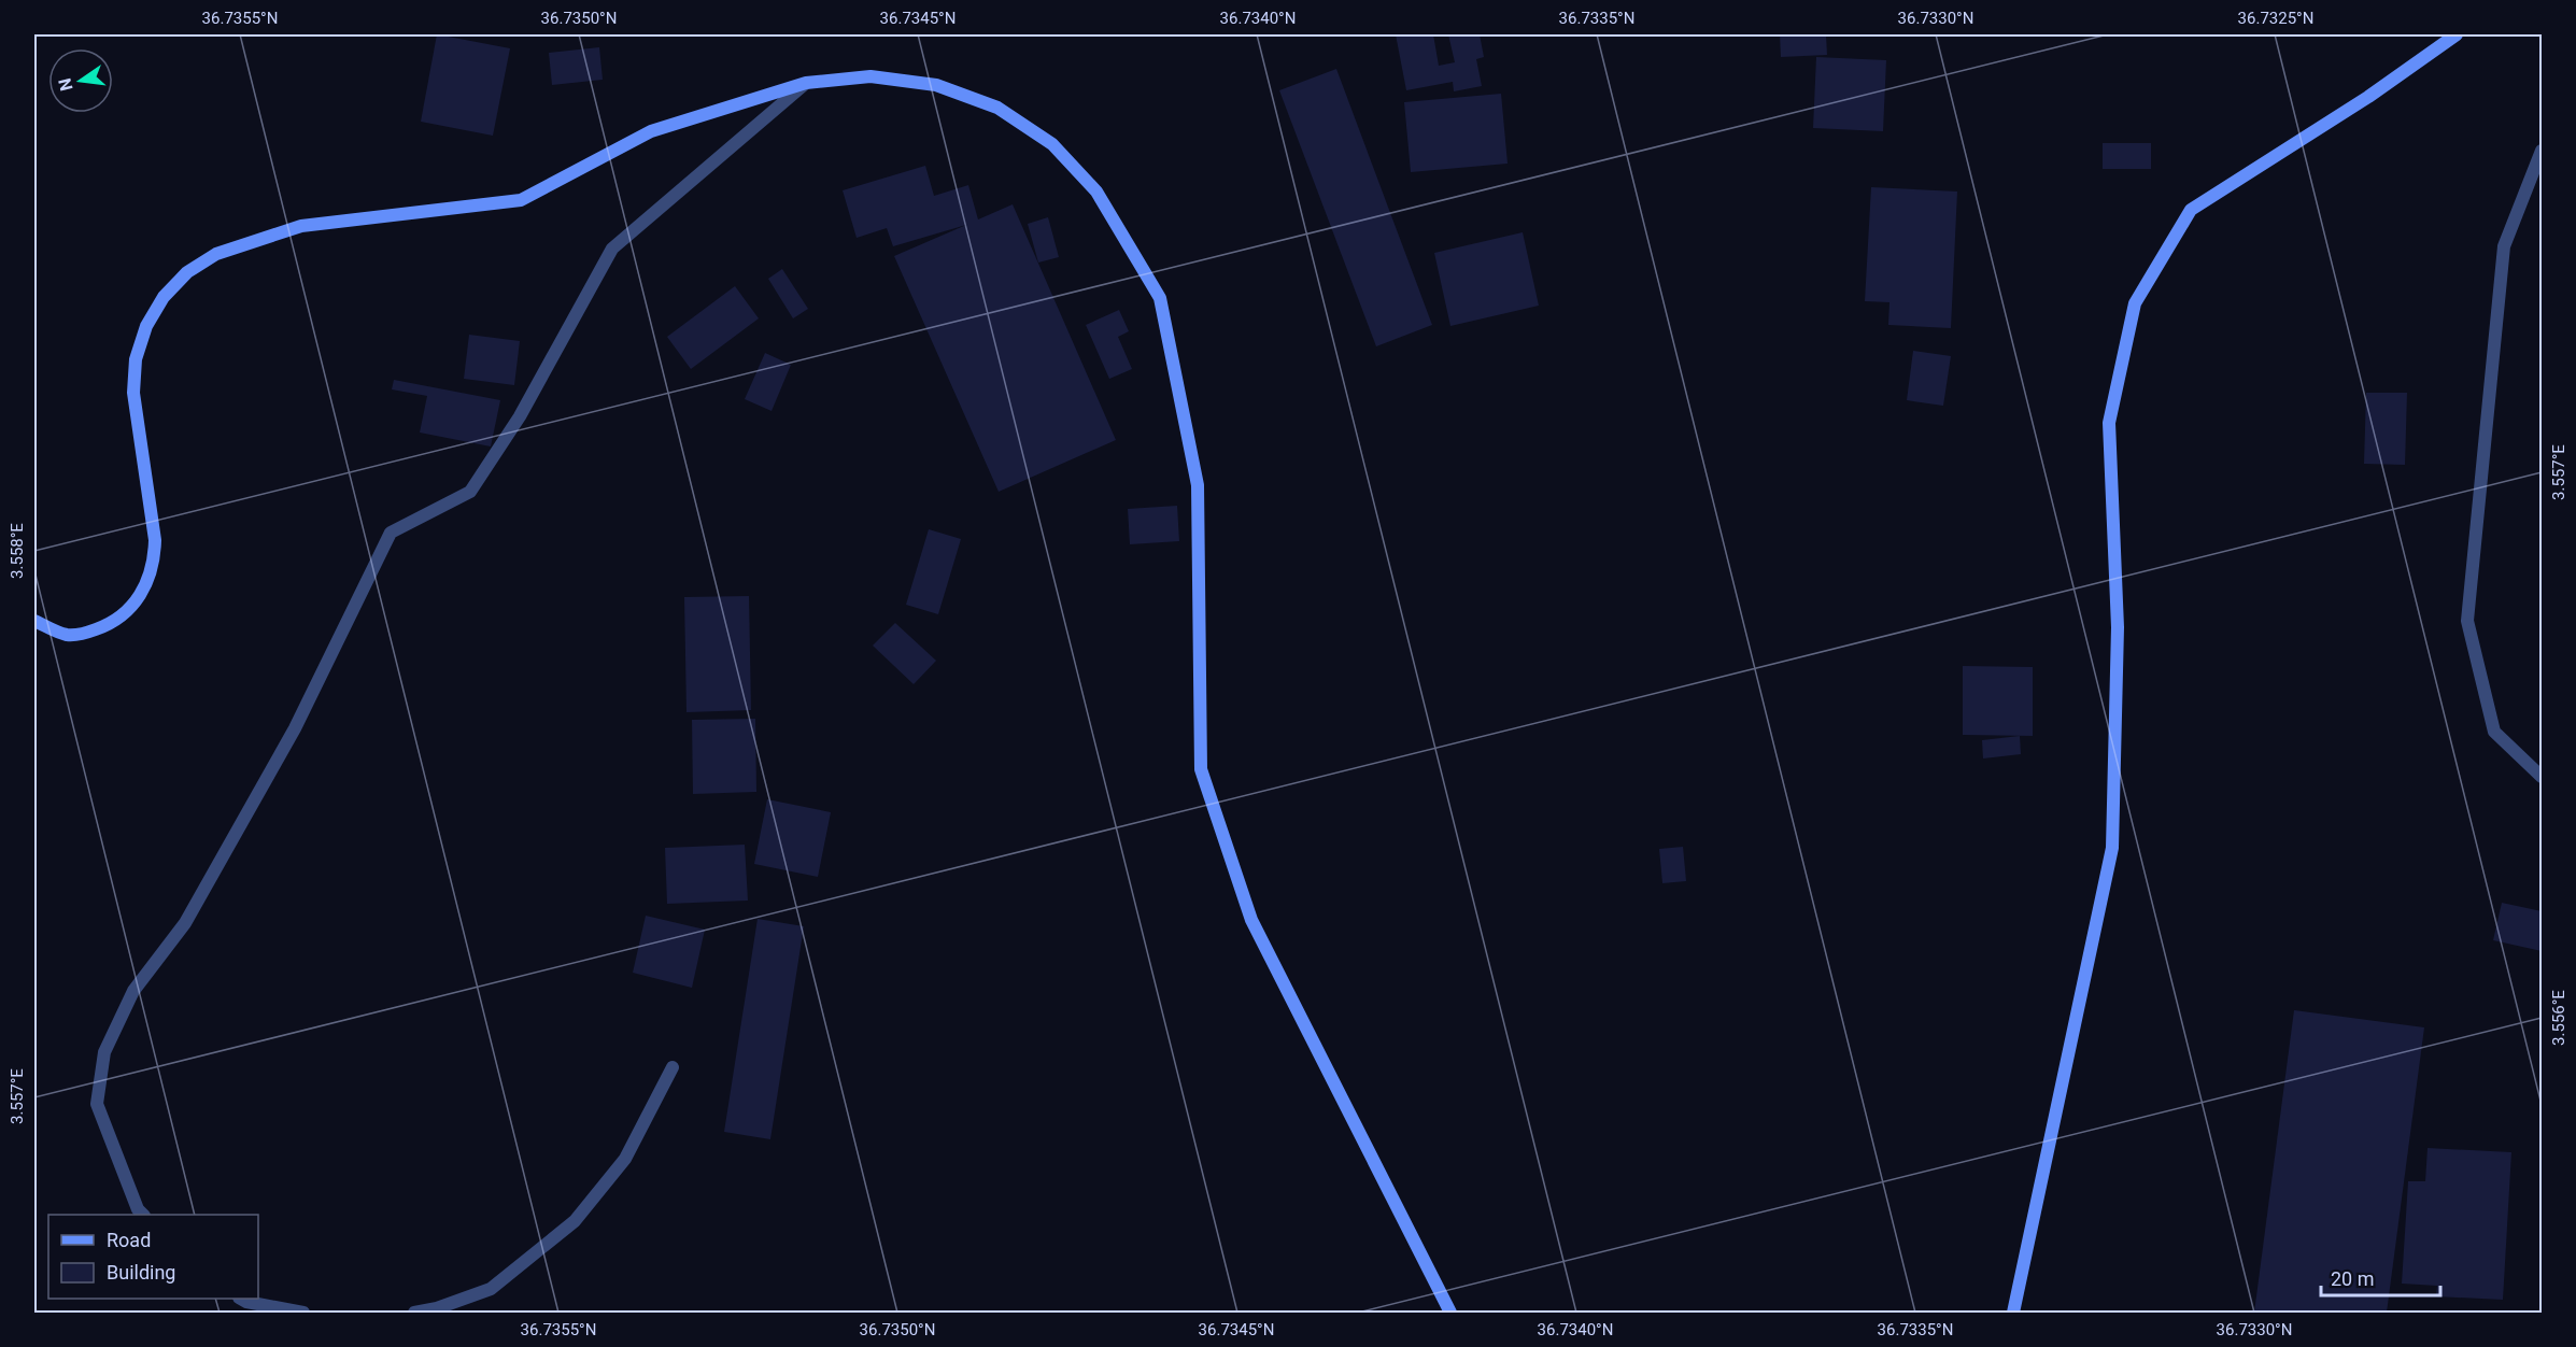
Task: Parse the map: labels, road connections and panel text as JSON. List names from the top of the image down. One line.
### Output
{"legend":["Road","Building"],"scale_bar":"20 m","north":"left","coordinates":["36.7355°N","36.7350°N","36.7345°N","36.7340°N","36.7335°N","36.7330°N","36.7325°N","3.557°E","3.558°E","3.556°E"]}
